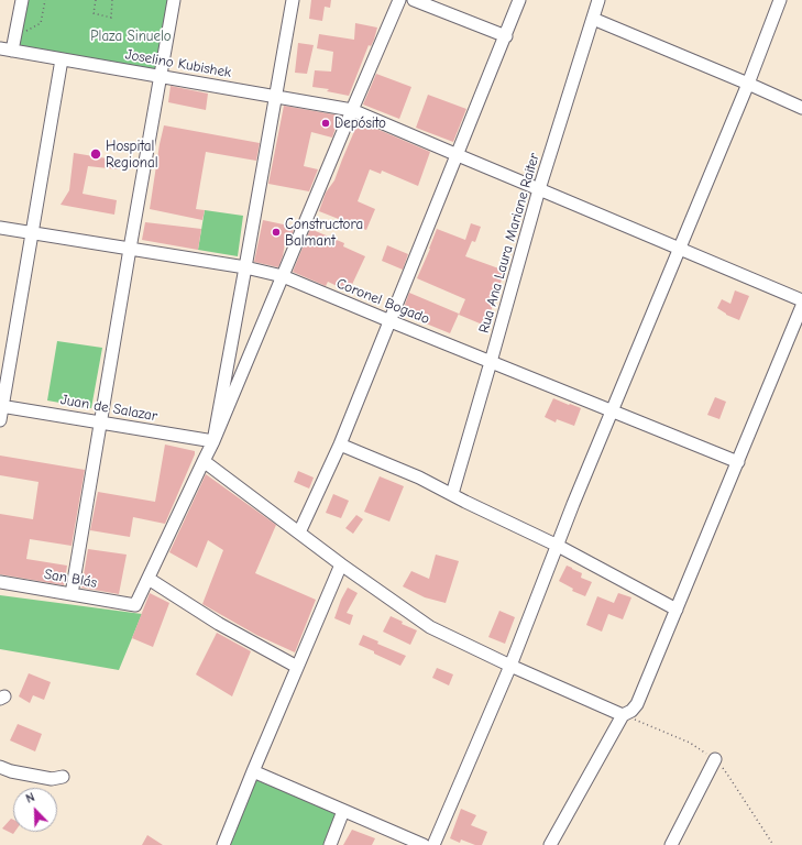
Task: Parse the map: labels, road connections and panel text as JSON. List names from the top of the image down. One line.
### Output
{"streets":{"street":["Joselino Kubishek","Rua Ana Laura Mariane Raiter","Coronel Bogado","Juan de Salazar","San Blás"]},"crossings":[["Joselino Kubishek","Rua Ana Laura Mariane Raiter"],["Rua Ana Laura Mariane Raiter","Coronel Bogado"]],"parks":["Plaza Sinuelo"],"places":["Depósito","Hospital Regional","Constructora Balmant"],"north":"top left"}
